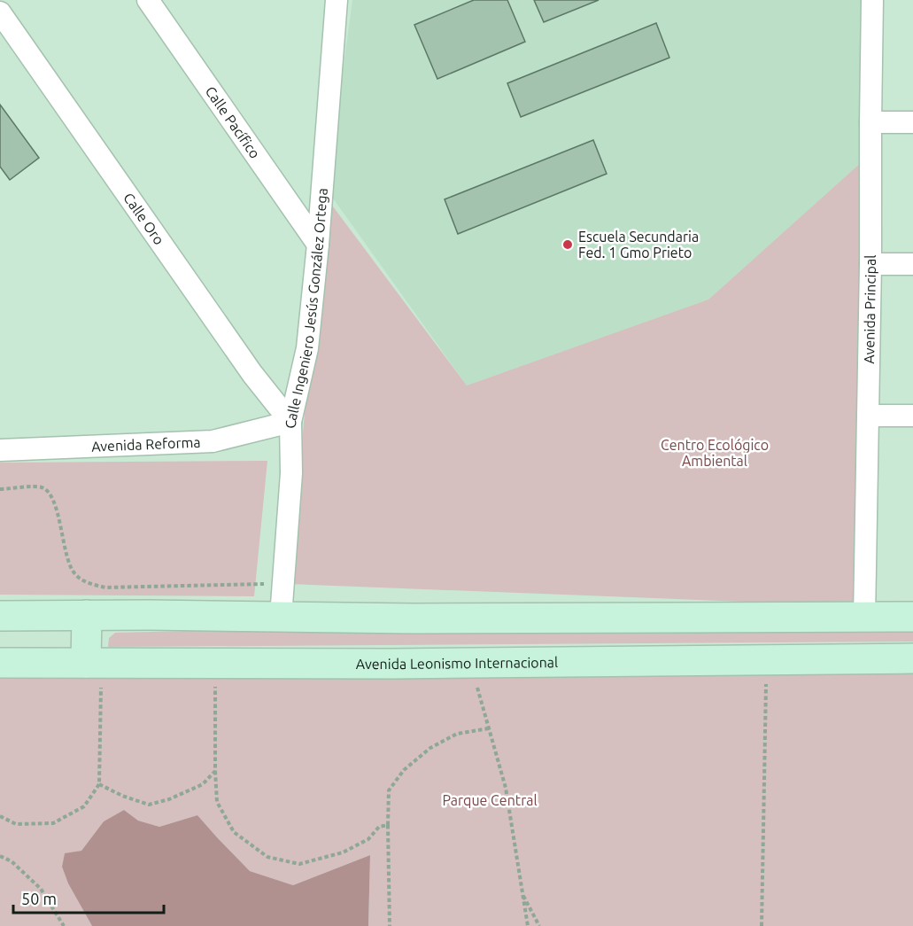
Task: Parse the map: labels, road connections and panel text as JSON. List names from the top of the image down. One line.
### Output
{"streets":{"street":["Calle Pacífico","Calle Oro","Calle Ingeniero Jesús González Ortega","Avenida Principal","Avenida Reforma","Avenida Leonismo Internacional"]},"crossings":[["Calle Pacífico","Calle Ingeniero Jesús González Ortega"],["Calle Oro","Calle Ingeniero Jesús González Ortega"],["Calle Oro","Avenida Reforma"],["Calle Ingeniero Jesús González Ortega","Avenida Reforma"]],"parks":["Centro Ecológico Ambiental","Parque Central"],"places":["Escuela Secundaria Fed. 1 Gmo Prieto"],"scale_bar":"50 m"}
